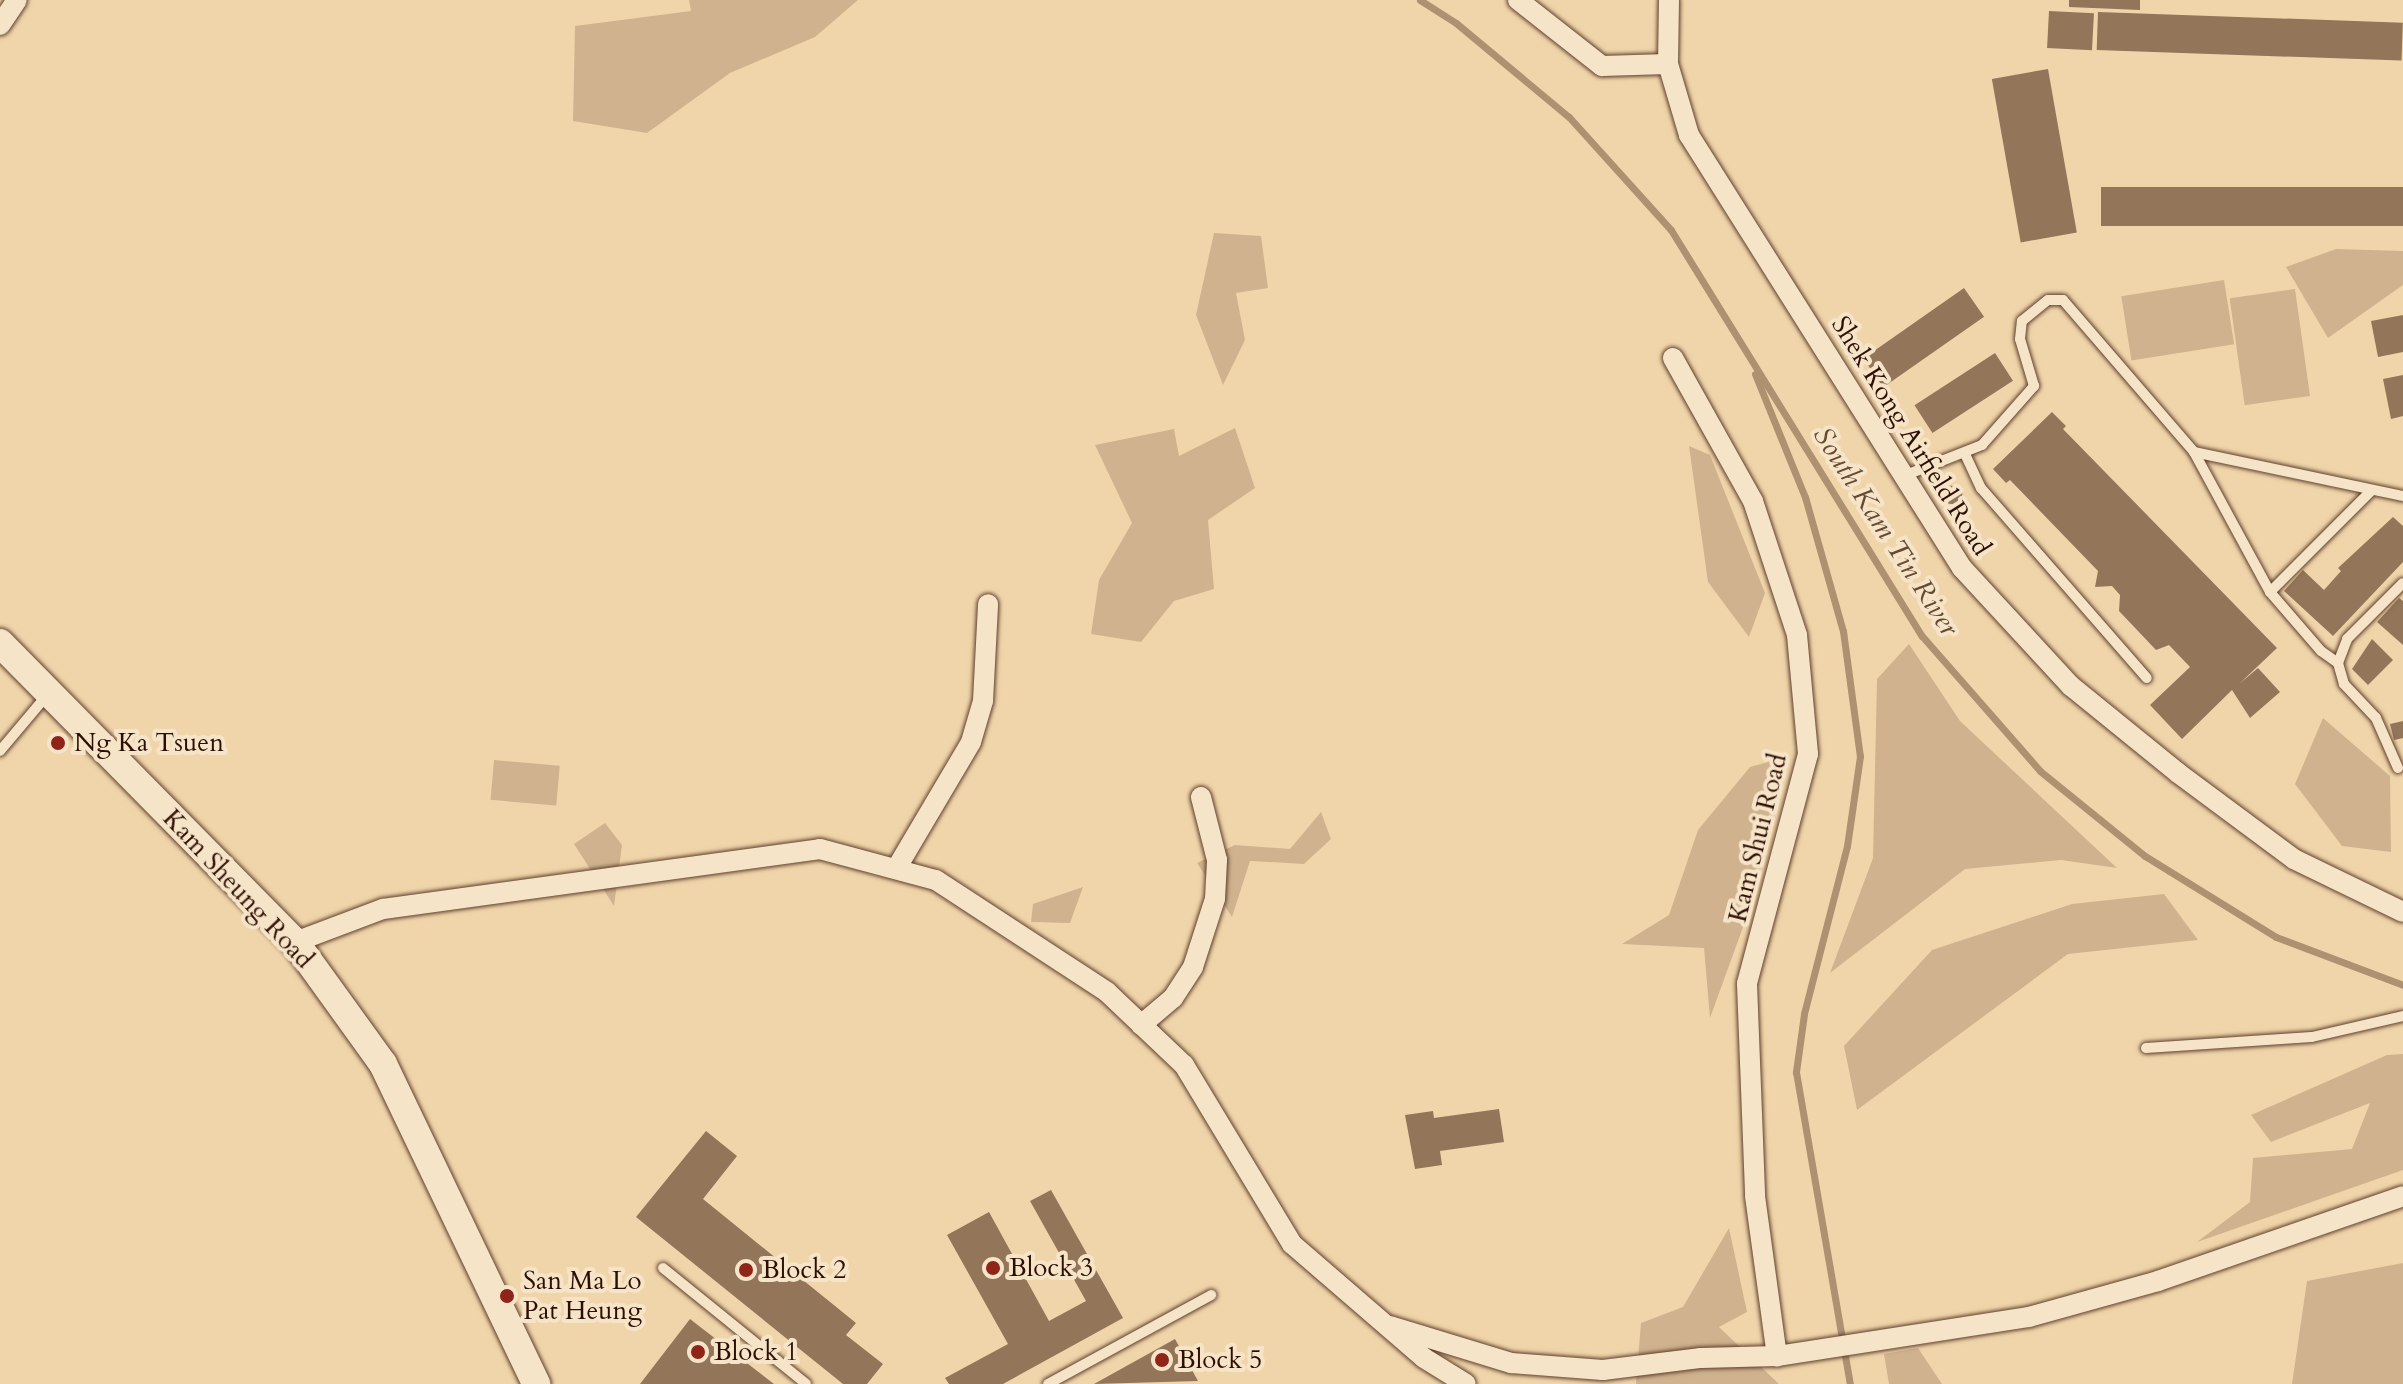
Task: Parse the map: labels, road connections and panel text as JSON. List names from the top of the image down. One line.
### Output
{"streets":{"main road":["Kam Sheung Road"],"street":["Shek Kong Airfield Road","Kam Shui Road"]},"water":["South Kam Tin River"],"places":["Ng Ka Tsuen","Block 3","Block 2","San Ma Lo Pat Heung","Block 1","Block 5"]}
